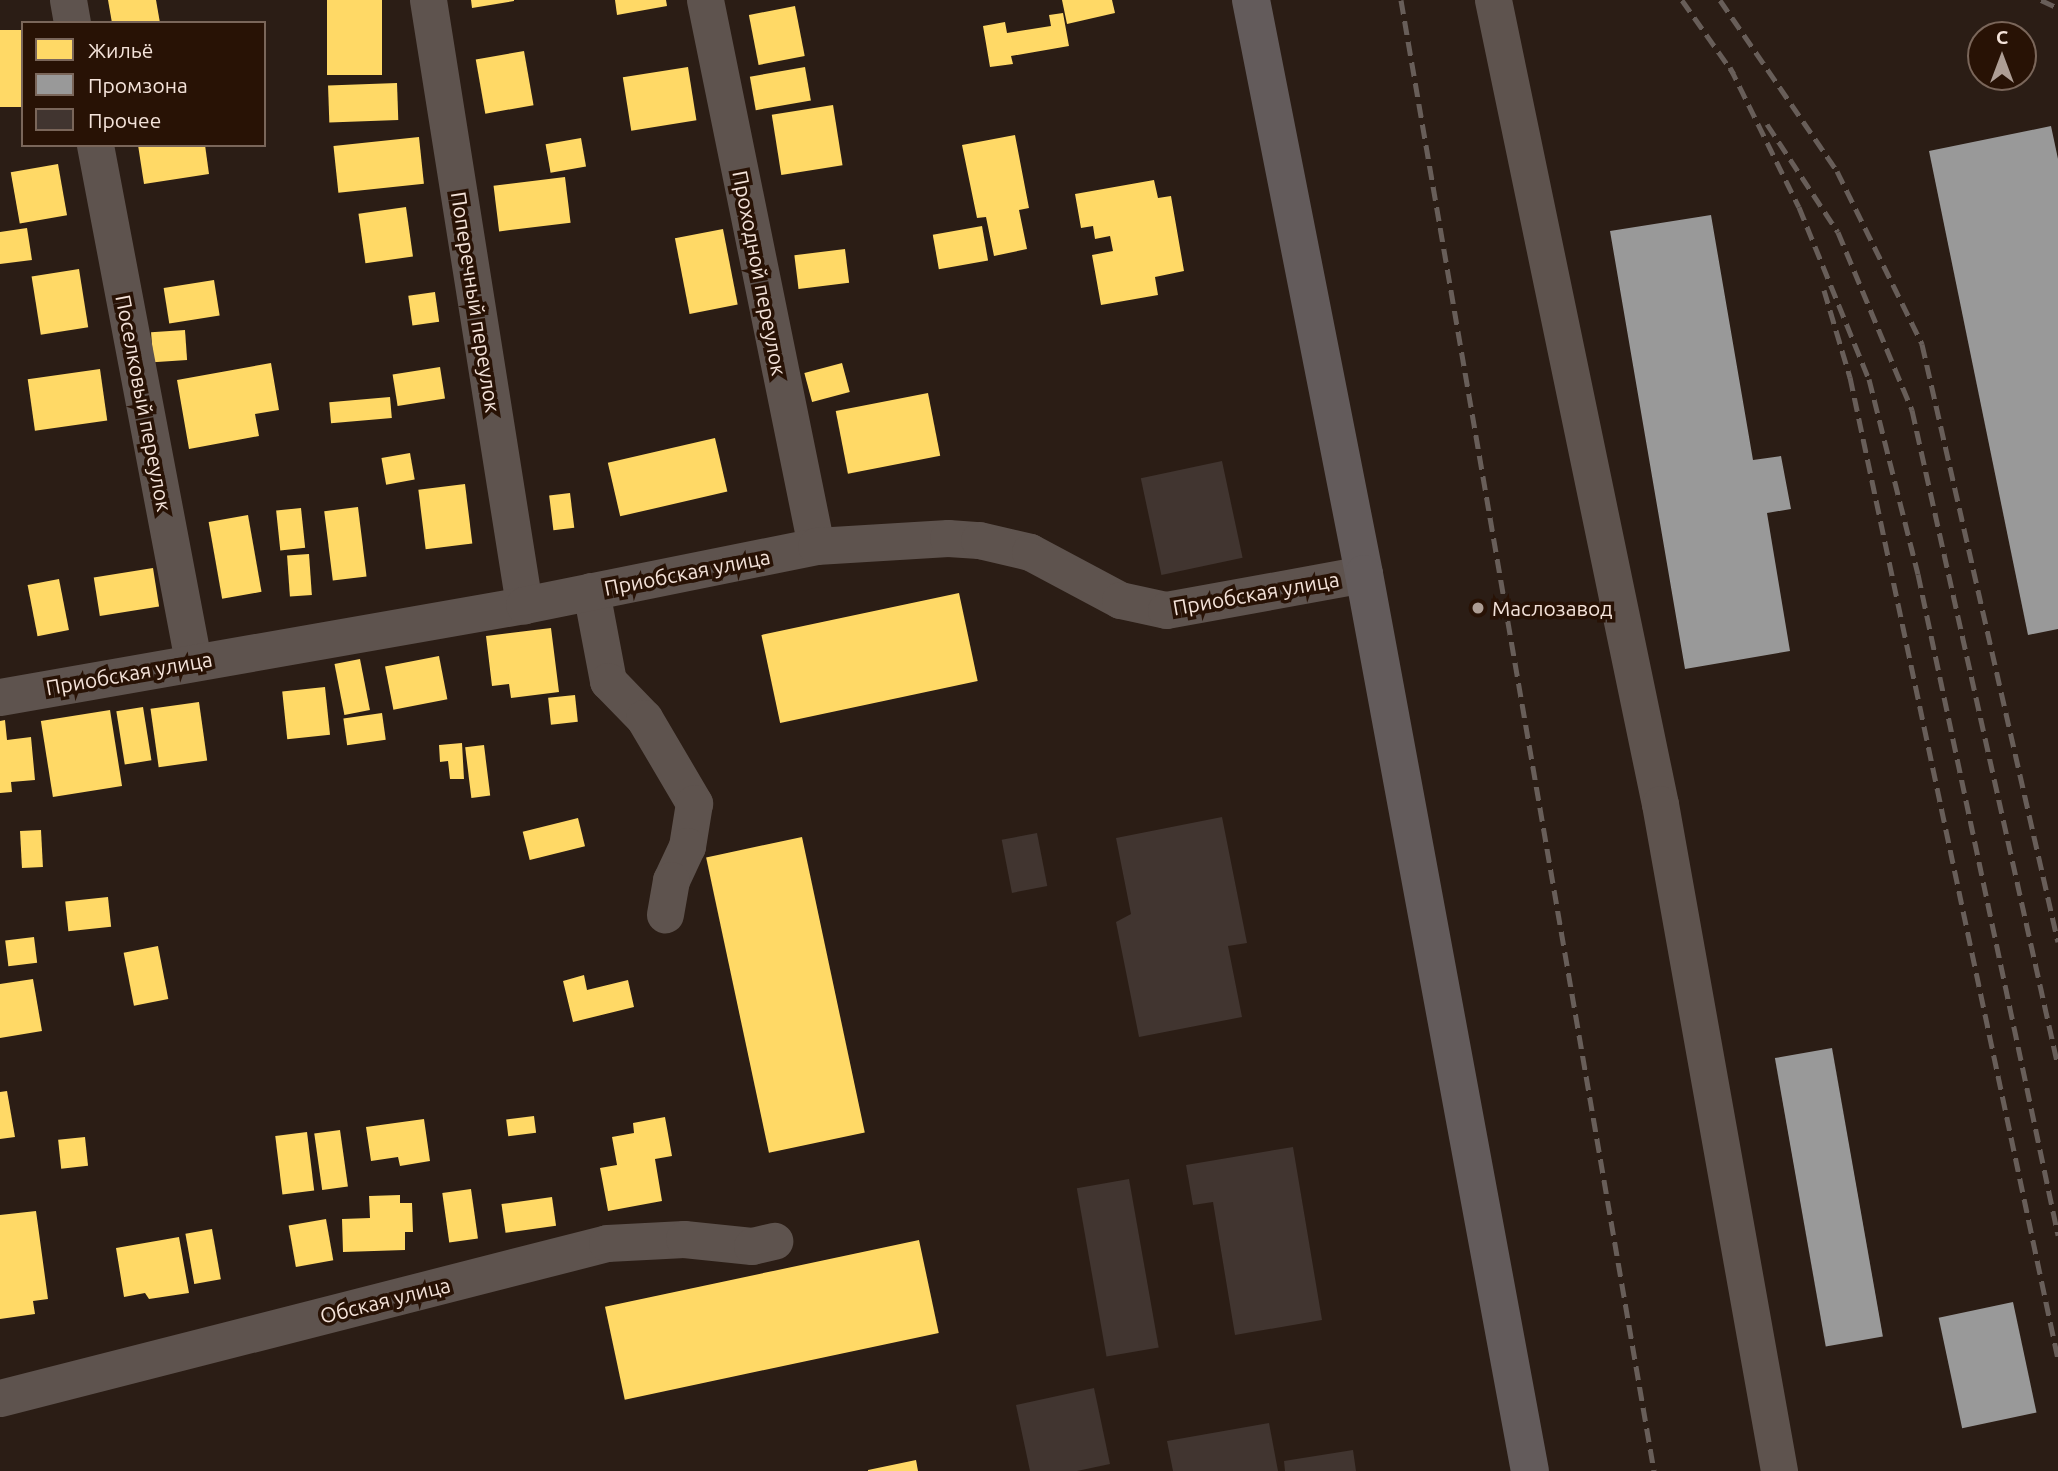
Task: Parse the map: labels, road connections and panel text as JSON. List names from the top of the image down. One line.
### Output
{"streets":{"street":["Проходной переулок","Поперечный переулок","Поселковый переулок","Приобская улица","Обская улица"]},"crossings":[["Проходной переулок","Приобская улица"],["Поперечный переулок","Приобская улица"],["Поселковый переулок","Приобская улица"]],"places":["Маслозавод"],"legend":["Жильё","Промзона","Прочее"],"north":"top"}
